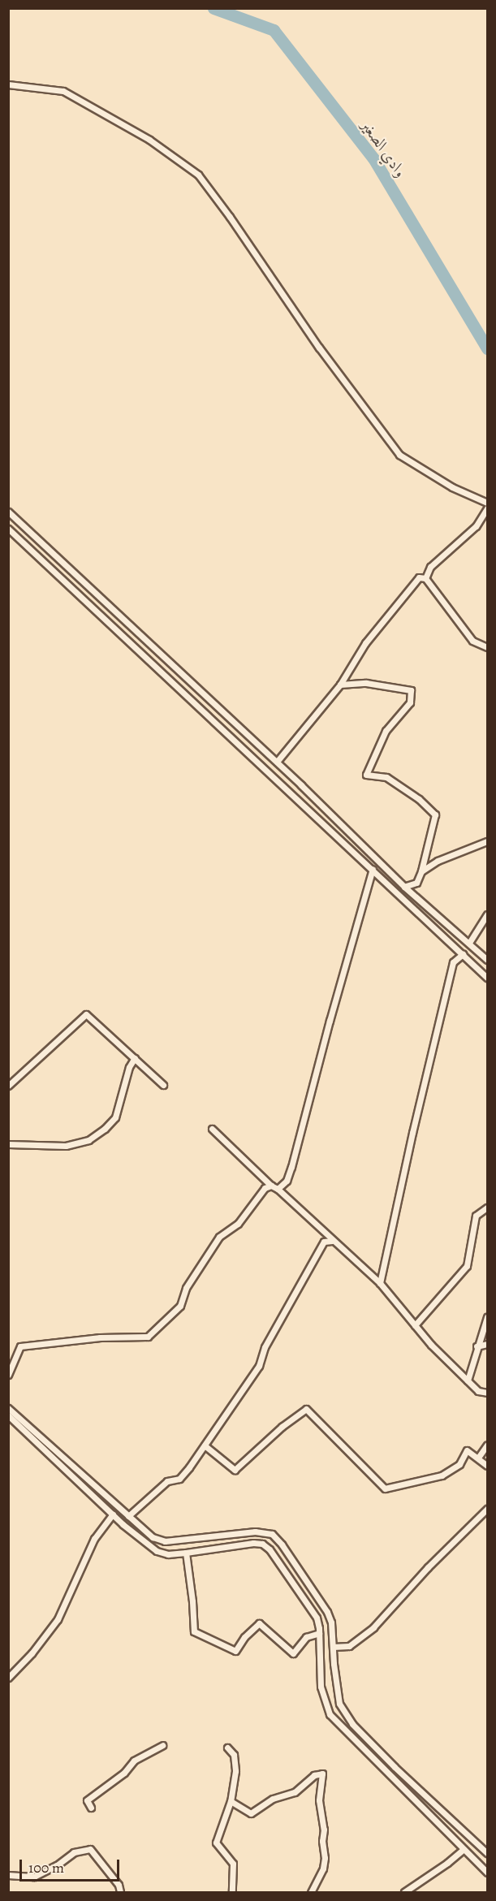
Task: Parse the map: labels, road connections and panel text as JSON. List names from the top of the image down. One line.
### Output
{"water":["وادي الصغير"],"scale_bar":"100 m"}
